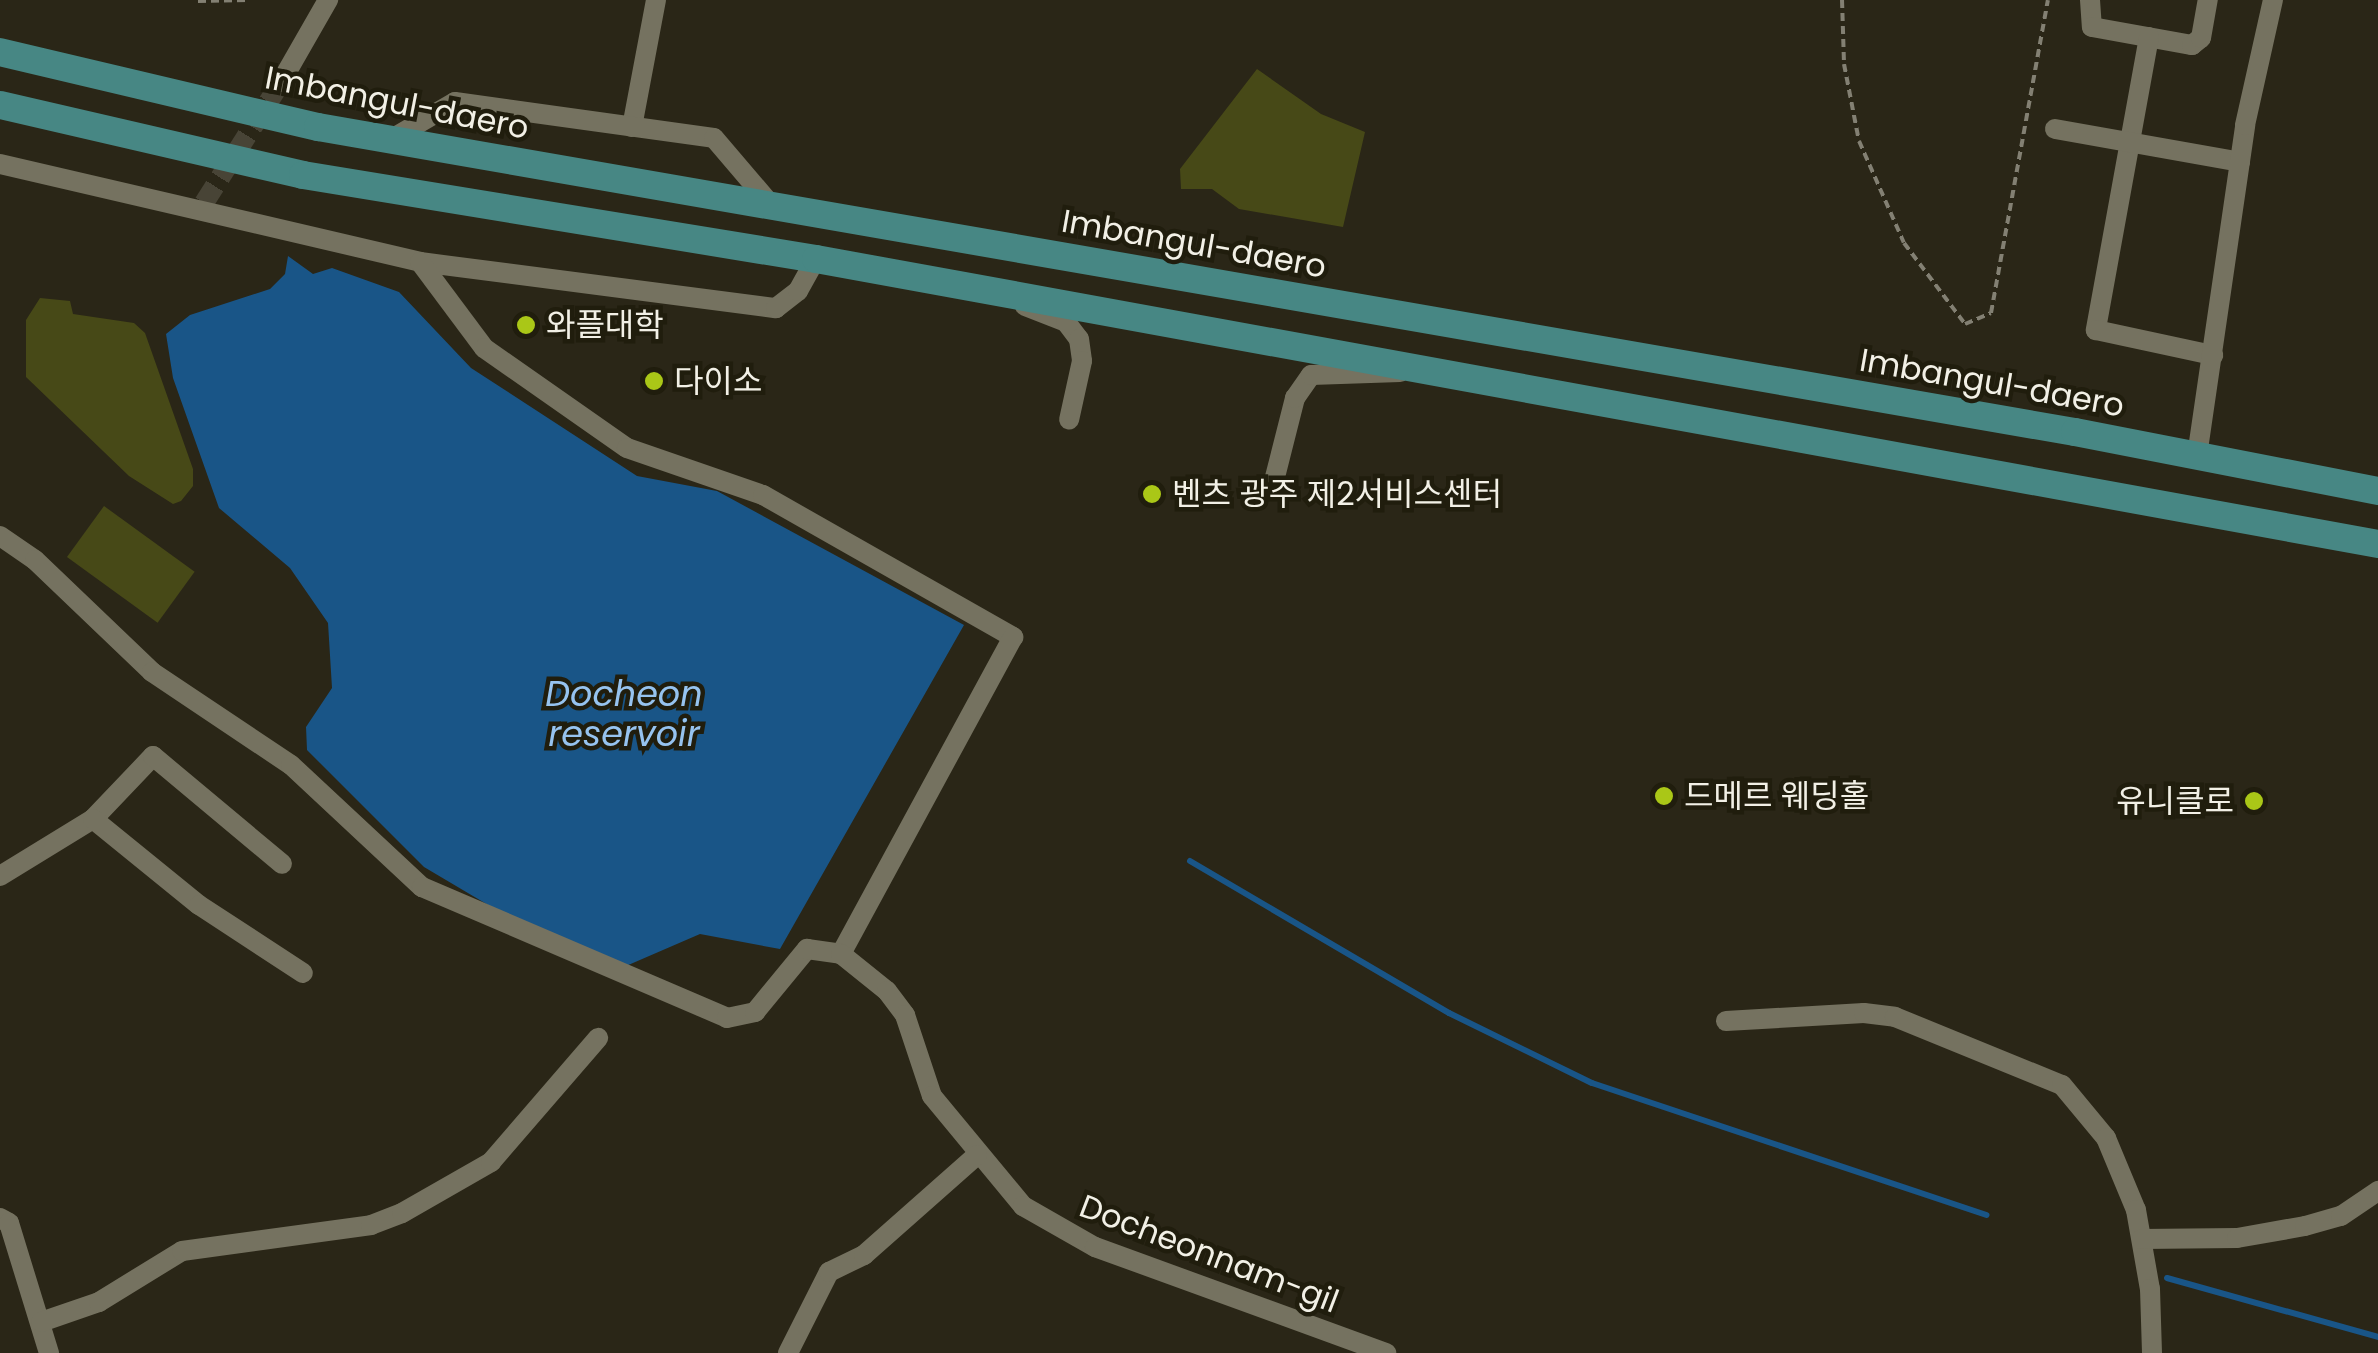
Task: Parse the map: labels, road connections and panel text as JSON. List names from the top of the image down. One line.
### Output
{"streets":{"main road":["Imbangul-daero"],"street":["Docheonnam-gil"]},"water":["Docheon reservoir"],"places":["와플대학","다이소","벤츠 광주 제2서비스센터","드메르 웨딩홀","유니클로"]}
